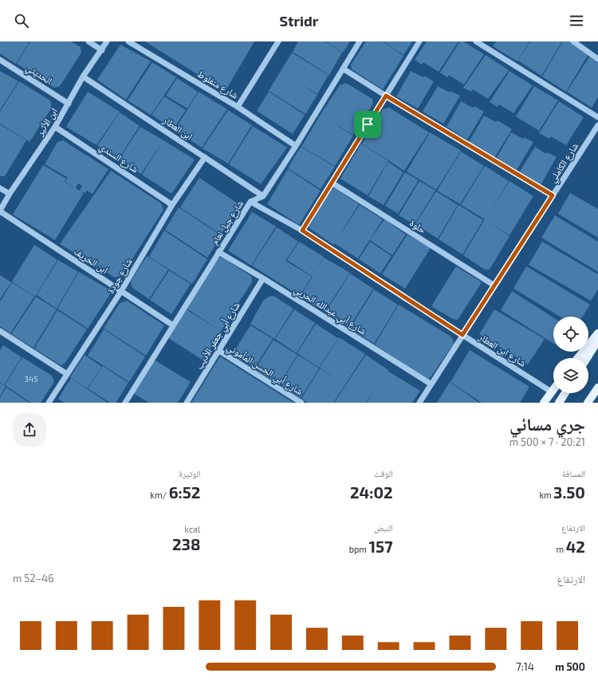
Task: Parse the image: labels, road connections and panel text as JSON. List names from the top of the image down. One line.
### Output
{"streets":{"street":["الحديثي","شارع منفلوط","ابن الأثير","ابن العطار","شارع السندي","شارع الكاملي","شارع جبل نعام","حلوة","ابن الخريف","شارع جودة","شارع أبي عبدالله الحربي","شارع أبي جعفر الأديب","شارع ابن العطار","شارع أبي الحسن المأموني"]},"crossings":[["الحديثي","ابن الأثير"],["ابن الأثير","ابن العطار"],["ابن الأثير","شارع السندي"],["ابن الأثير","ابن الخريف"],["ابن العطار","شارع جبل نعام"],["ابن العطار","شارع جودة"],["شارع السندي","شارع جودة"],["شارع الكاملي","حلوة"],["شارع الكاملي","شارع أبي عبدالله الحربي"],["شارع الكاملي","شارع ابن العطار"],["شارع جبل نعام","ابن الخريف"],["شارع جبل نعام","شارع أبي عبدالله الحربي"],["شارع جبل نعام","شارع ابن العطار"],["ابن الخريف","شارع جودة"],["شارع أبي عبدالله الحربي","شارع أبي جعفر الأديب"],["شارع أبي جعفر الأديب","شارع أبي الحسن المأموني"]],"house_numbers":["345"],"page":{"header":"Stridr","heading":["جري مسائي","20:21 · 7 × 500 m"],"stats":[["المسافة","3.50 km"],["الوقت","24:02"],["الوتيرة","6:52 /km"],["الارتفاع","42 m"],["النبض","157 bpm"],["kcal","238"]],"chart":["الارتفاع","46–52 m"],"list":[{"name":"500 m","note":"7:14"}]}}
